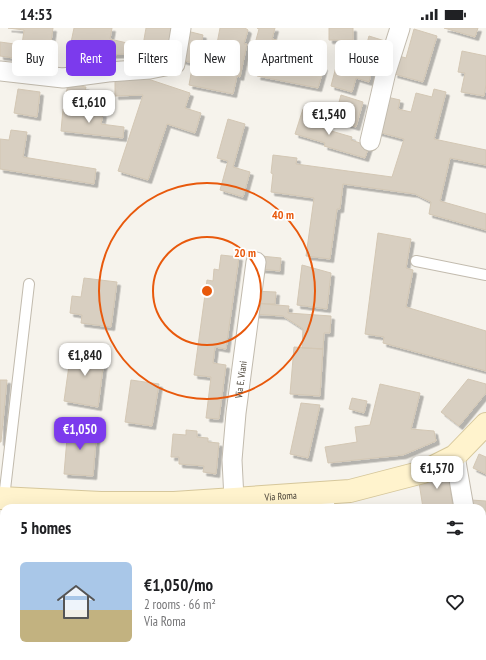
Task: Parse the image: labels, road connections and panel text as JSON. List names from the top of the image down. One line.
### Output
{"streets":{"main road":["Via Roma"],"street":["Via E. Viani"]},"crossings":[["Via E. Viani","Via Roma"]],"page":{"status":"14:53","chip":["Buy","Rent","Filters","New","Apartment","House"],"price":["€1,610","€1,540","€1,840","€1,050","€1,570"],"heading":"5 homes","list":[{"name":"€1,050/mo","note":"2 rooms · 66 m² · Via Roma"}]},"rings":["40 m","20 m"]}
